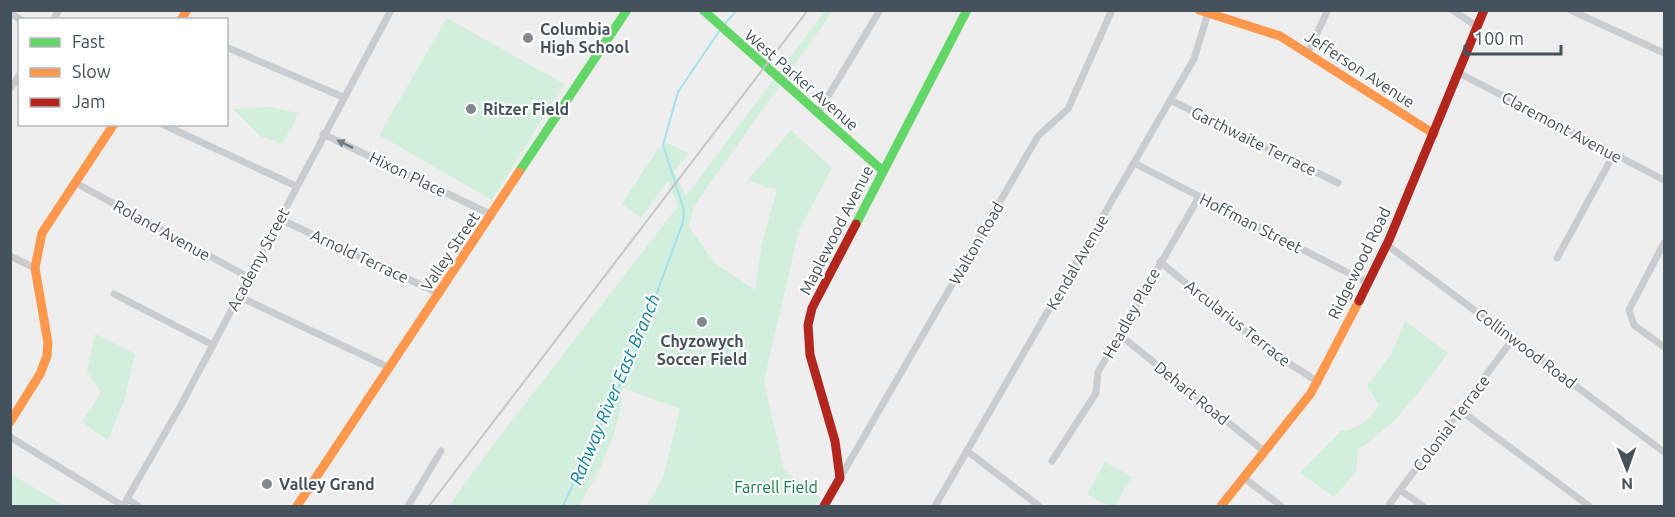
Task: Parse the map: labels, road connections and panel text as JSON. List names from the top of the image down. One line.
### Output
{"streets":{"street":["Jefferson Avenue","West Parker Avenue","Claremont Avenue","Garthwaite Terrace","Hixon Place","Hoffman Street","Roland Avenue","Maplewood Avenue","Walton Road","Valley Street","Arnold Terrace","Academy Street","Kendal Avenue","Ridgewood Road","Headley Place","Arcularius Terrace","Collinwood Road","Dehart Road","Colonial Terrace"]},"crossings":[["Jefferson Avenue","Kendal Avenue"],["Jefferson Avenue","Ridgewood Road"],["West Parker Avenue","Maplewood Avenue"],["Claremont Avenue","Ridgewood Road"],["Garthwaite Terrace","Kendal Avenue"],["Hixon Place","Valley Street"],["Hixon Place","Academy Street"],["Hoffman Street","Kendal Avenue"],["Hoffman Street","Ridgewood Road"],["Hoffman Street","Headley Place"],["Roland Avenue","Academy Street"],["Maplewood Avenue","Walton Road"],["Valley Street","Arnold Terrace"],["Arnold Terrace","Academy Street"],["Ridgewood Road","Arcularius Terrace"],["Ridgewood Road","Collinwood Road"],["Ridgewood Road","Dehart Road"],["Headley Place","Arcularius Terrace"],["Headley Place","Dehart Road"],["Collinwood Road","Colonial Terrace"]],"one_way":["Hixon Place"],"water":["Rahway River East Branch"],"parks":["Farrell Field"],"places":["Columbia High School","Ritzer Field","Chyzowych Soccer Field","Valley Grand"],"legend":["Fast","Slow","Jam"],"scale_bar":"100 m","north":"bottom"}
